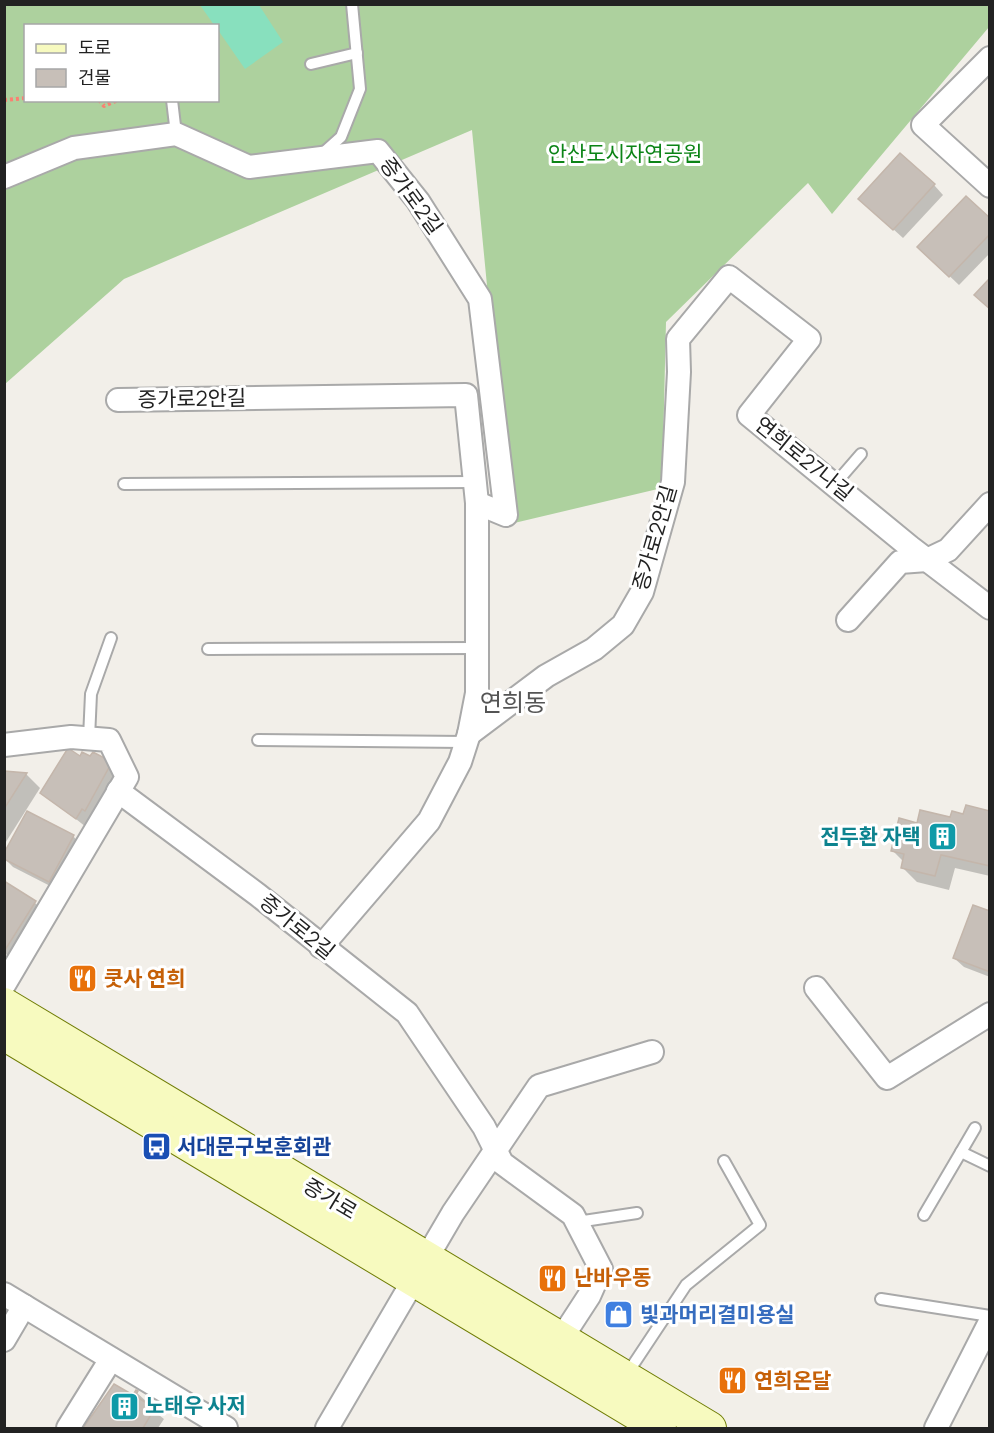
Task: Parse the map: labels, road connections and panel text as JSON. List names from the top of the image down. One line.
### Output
{"streets":{"main road":["증가로"],"street":["증가로2길","증가로2안길","연희로27나길"]},"crossings":[["증가로2길","증가로2안길"],["증가로2안길","연희로27나길"]],"districts":["연희동"],"parks":["안산도시자연공원"],"places":{"building":["전두환 자택","노태우 사저"],"restaurant":["쿳사 연희","난바우동","연희온달"],"bus stop":["서대문구보훈회관"],"shop":["빛과머리결미용실"]},"legend":["도로","건물"]}
